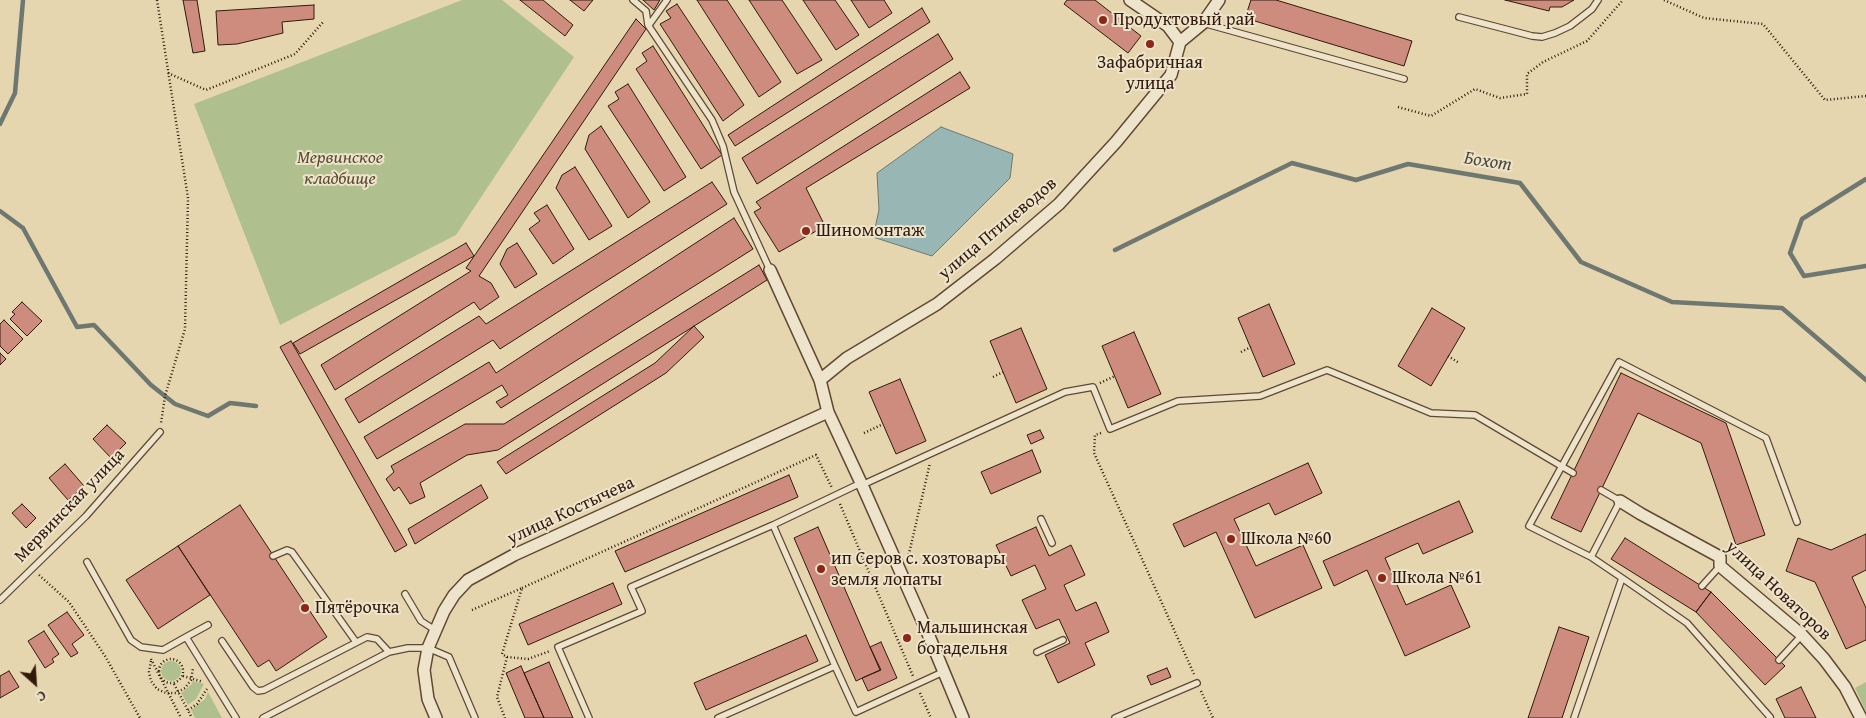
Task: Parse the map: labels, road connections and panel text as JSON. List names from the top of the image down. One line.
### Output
{"streets":{"street":["улица Птицеводов","улица Костычева","улица Новаторов"],"lane":["Мервинская улица"]},"water":["Бохот"],"parks":["Мервинское кладбище"],"places":["Продуктовый рай","Зафабричная улица","Шиномонтаж","Школа №60","ип Серов с. хозтовары земля лопаты","Школа №61","Пятёрочка","Мальшинская богадельня"],"north":"bottom right"}
